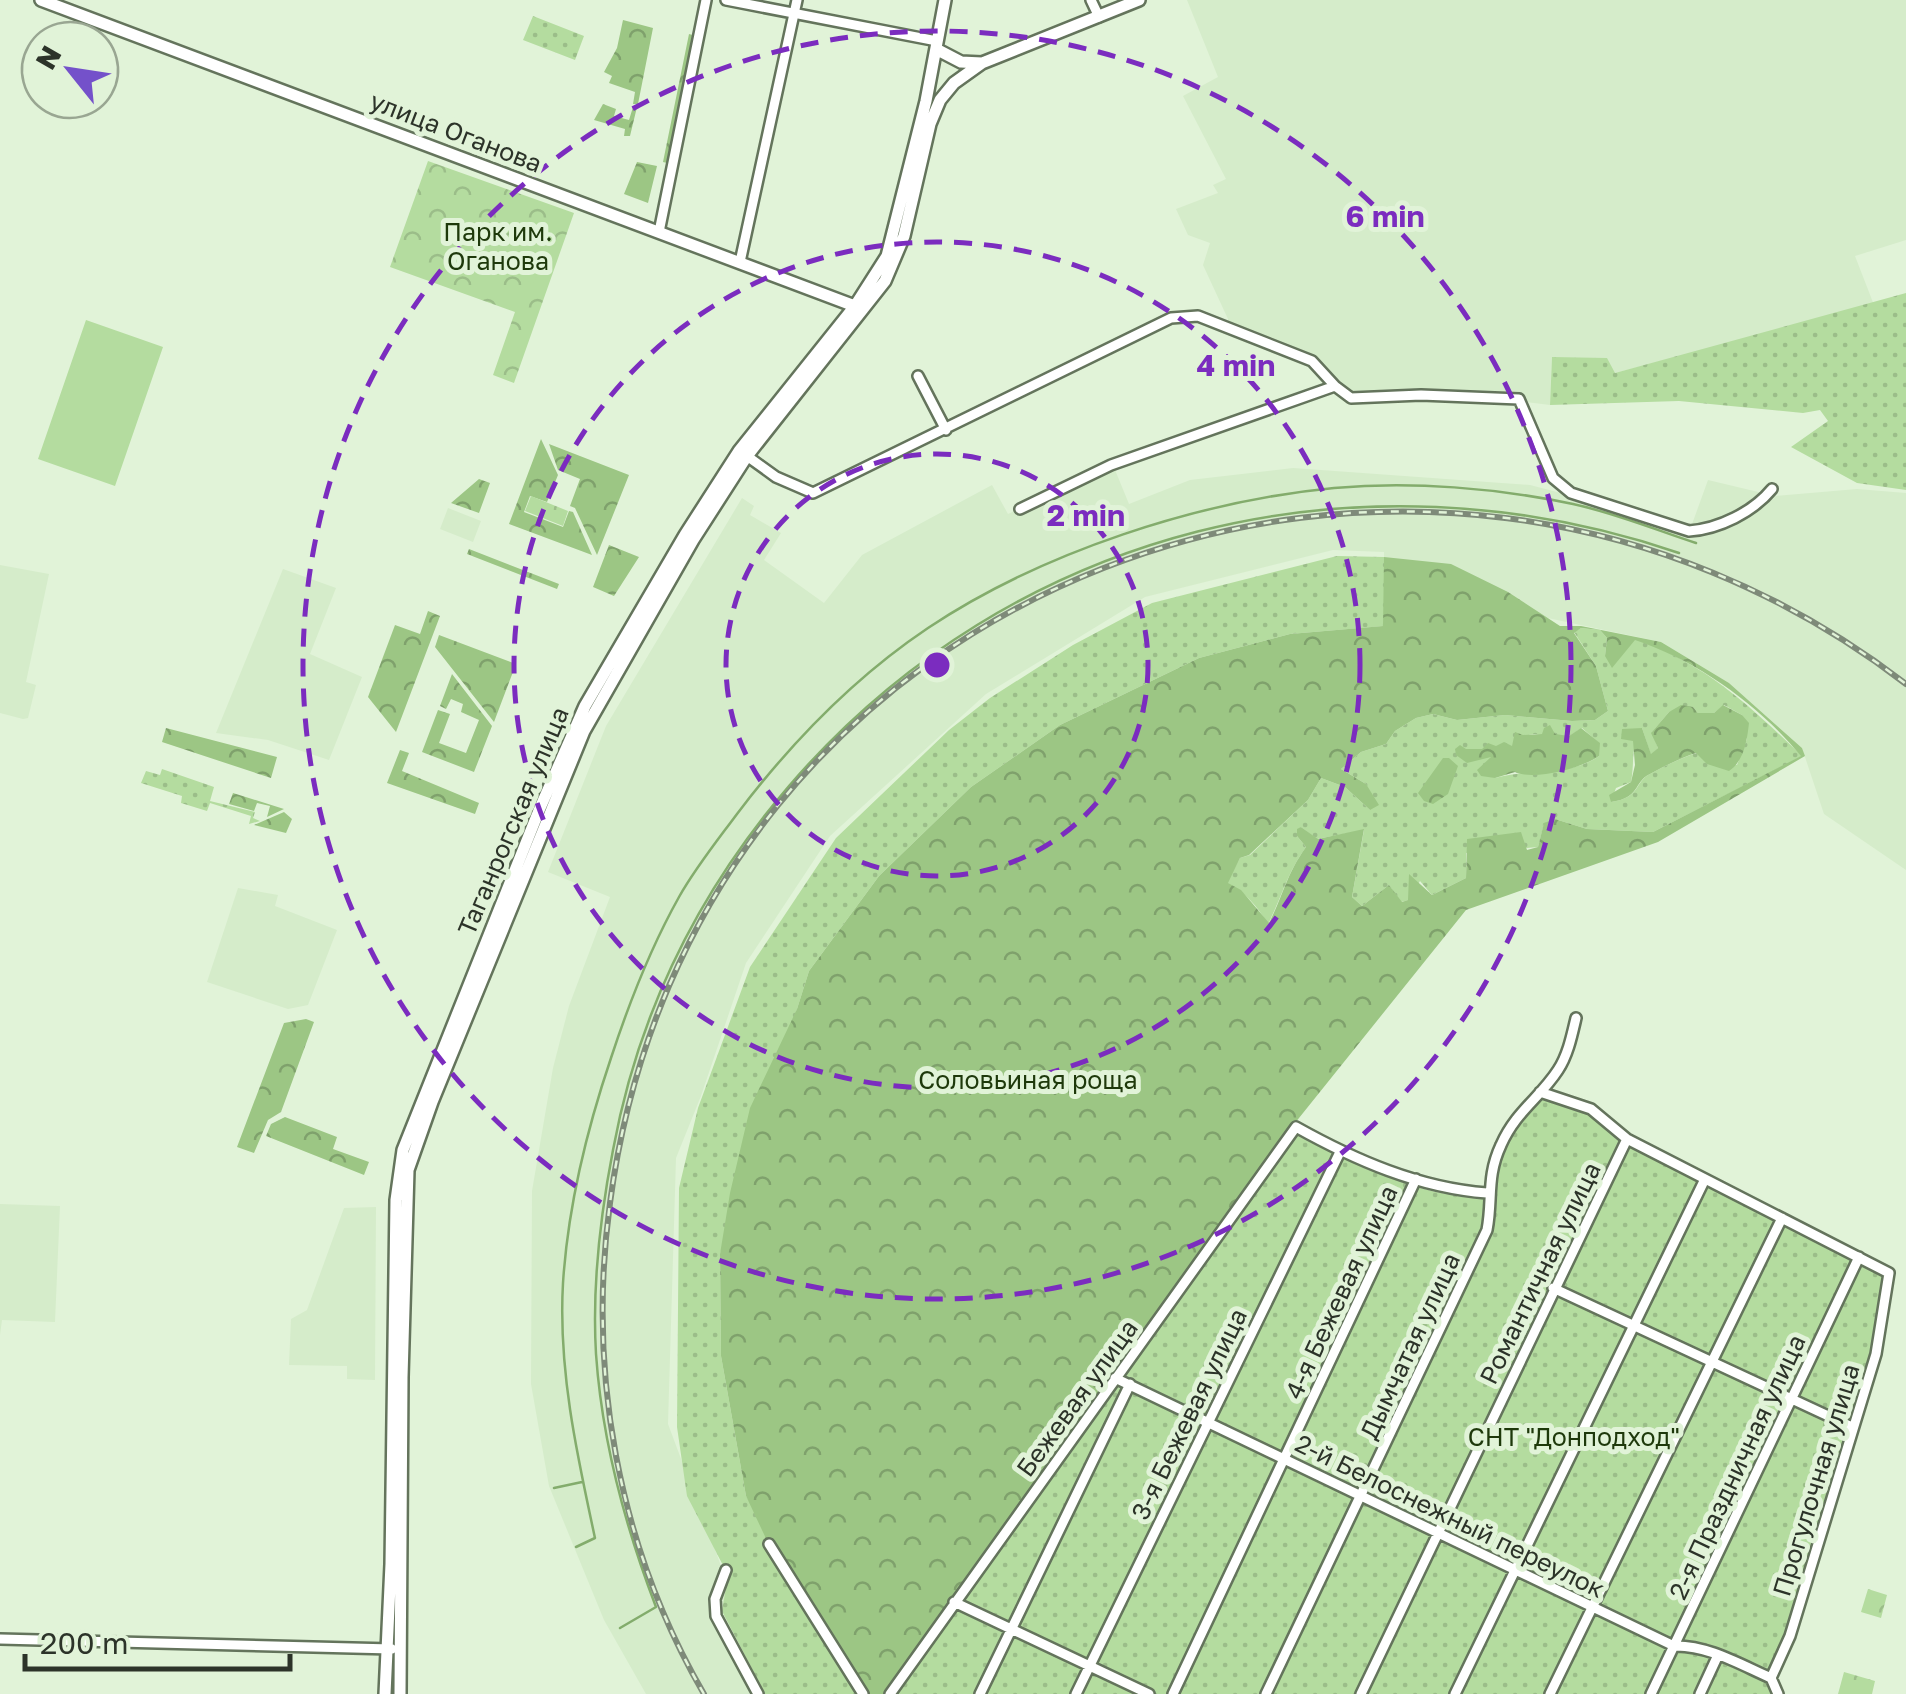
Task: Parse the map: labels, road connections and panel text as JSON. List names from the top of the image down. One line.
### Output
{"streets":{"main road":["улица Оганова","Таганрогская улица"],"street":["Романтичная улица","4-я Бежевая улица","Дымчатая улица","Бежевая улица","3-я Бежевая улица","2-я Праздничная улица","Прогулочная улица","2-й Белоснежный переулок"]},"crossings":[["улица Оганова","Таганрогская улица"],["Романтичная улица","2-й Белоснежный переулок"],["4-я Бежевая улица","2-й Белоснежный переулок"],["Дымчатая улица","2-й Белоснежный переулок"],["Бежевая улица","3-я Бежевая улица"],["Бежевая улица","2-й Белоснежный переулок"],["3-я Бежевая улица","2-й Белоснежный переулок"],["2-я Праздничная улица","Прогулочная улица"],["2-я Праздничная улица","2-й Белоснежный переулок"],["Прогулочная улица","2-й Белоснежный переулок"]],"parks":["Парк им. Оганова","Соловьиная роща","СНТ \"Донподход\""],"scale_bar":"200 m","north":"top left","rings":["6 min","4 min","2 min"]}
